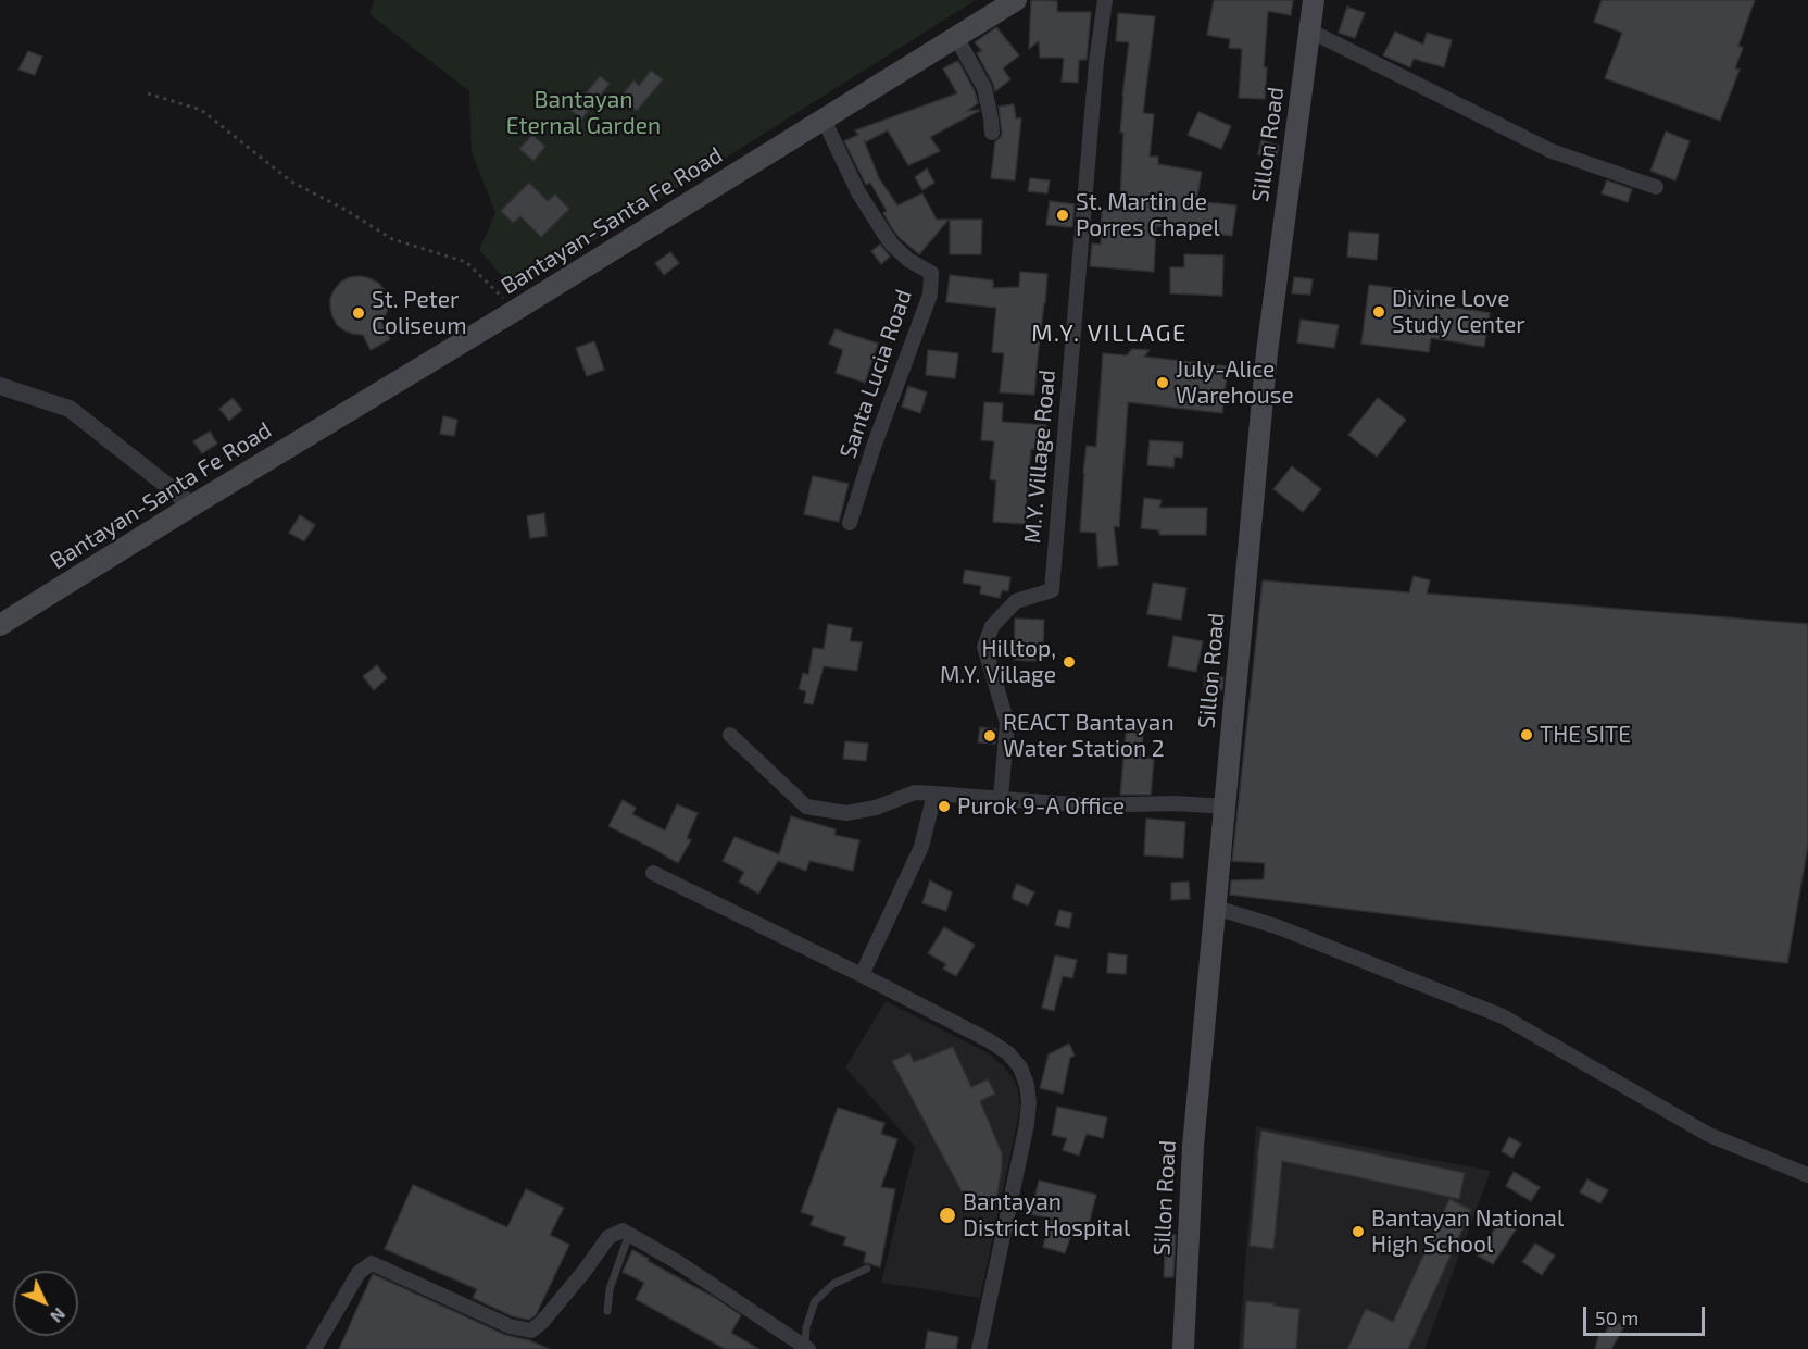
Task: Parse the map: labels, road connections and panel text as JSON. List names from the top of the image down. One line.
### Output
{"streets":{"main road":["Sillon Road","Bantayan-Santa Fe Road"],"street":["Santa Lucia Road","M.Y. Village Road"]},"crossings":[["Bantayan-Santa Fe Road","Santa Lucia Road"]],"districts":["M.Y. VILLAGE"],"parks":["Bantayan Eternal Garden"],"places":["St. Martin de Porres Chapel","Divine Love Study Center","St. Peter Coliseum","July-Alice Warehouse","Hilltop, M.Y. Village","THE SITE","REACT Bantayan Water Station 2","Purok 9-A Office","Bantayan District Hospital","Bantayan National High School"],"scale_bar":"50 m","north":"bottom right"}
